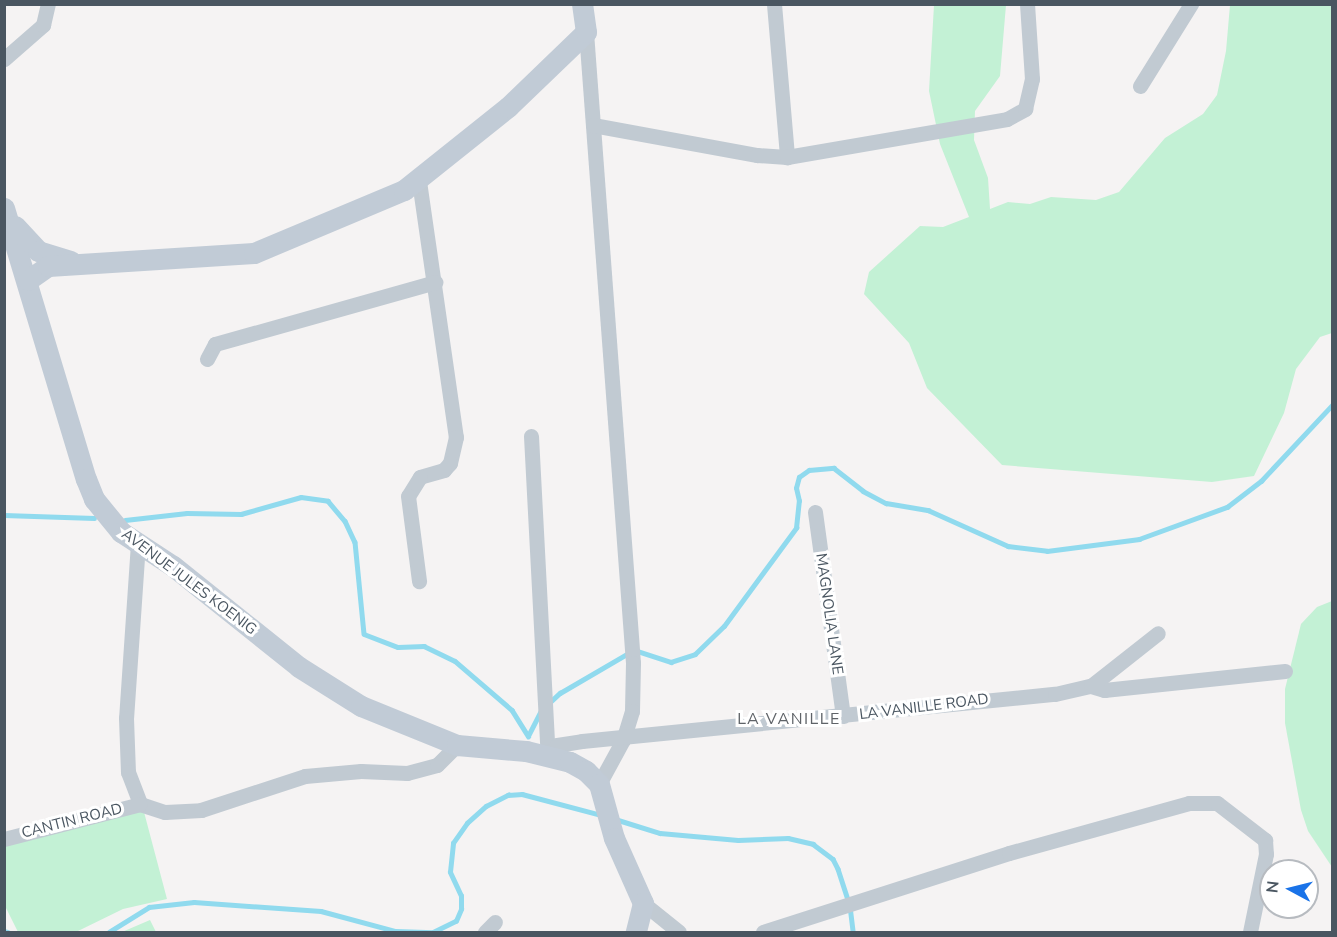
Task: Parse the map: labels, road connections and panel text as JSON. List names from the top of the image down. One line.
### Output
{"streets":{"street":["AVENUE JULES KOENIG","MAGNOLIA LANE","LA VANILLE ROAD","CANTIN ROAD"]},"crossings":[["AVENUE JULES KOENIG","LA VANILLE ROAD"],["MAGNOLIA LANE","LA VANILLE ROAD"]],"districts":["LA VANILLE"],"north":"left"}
